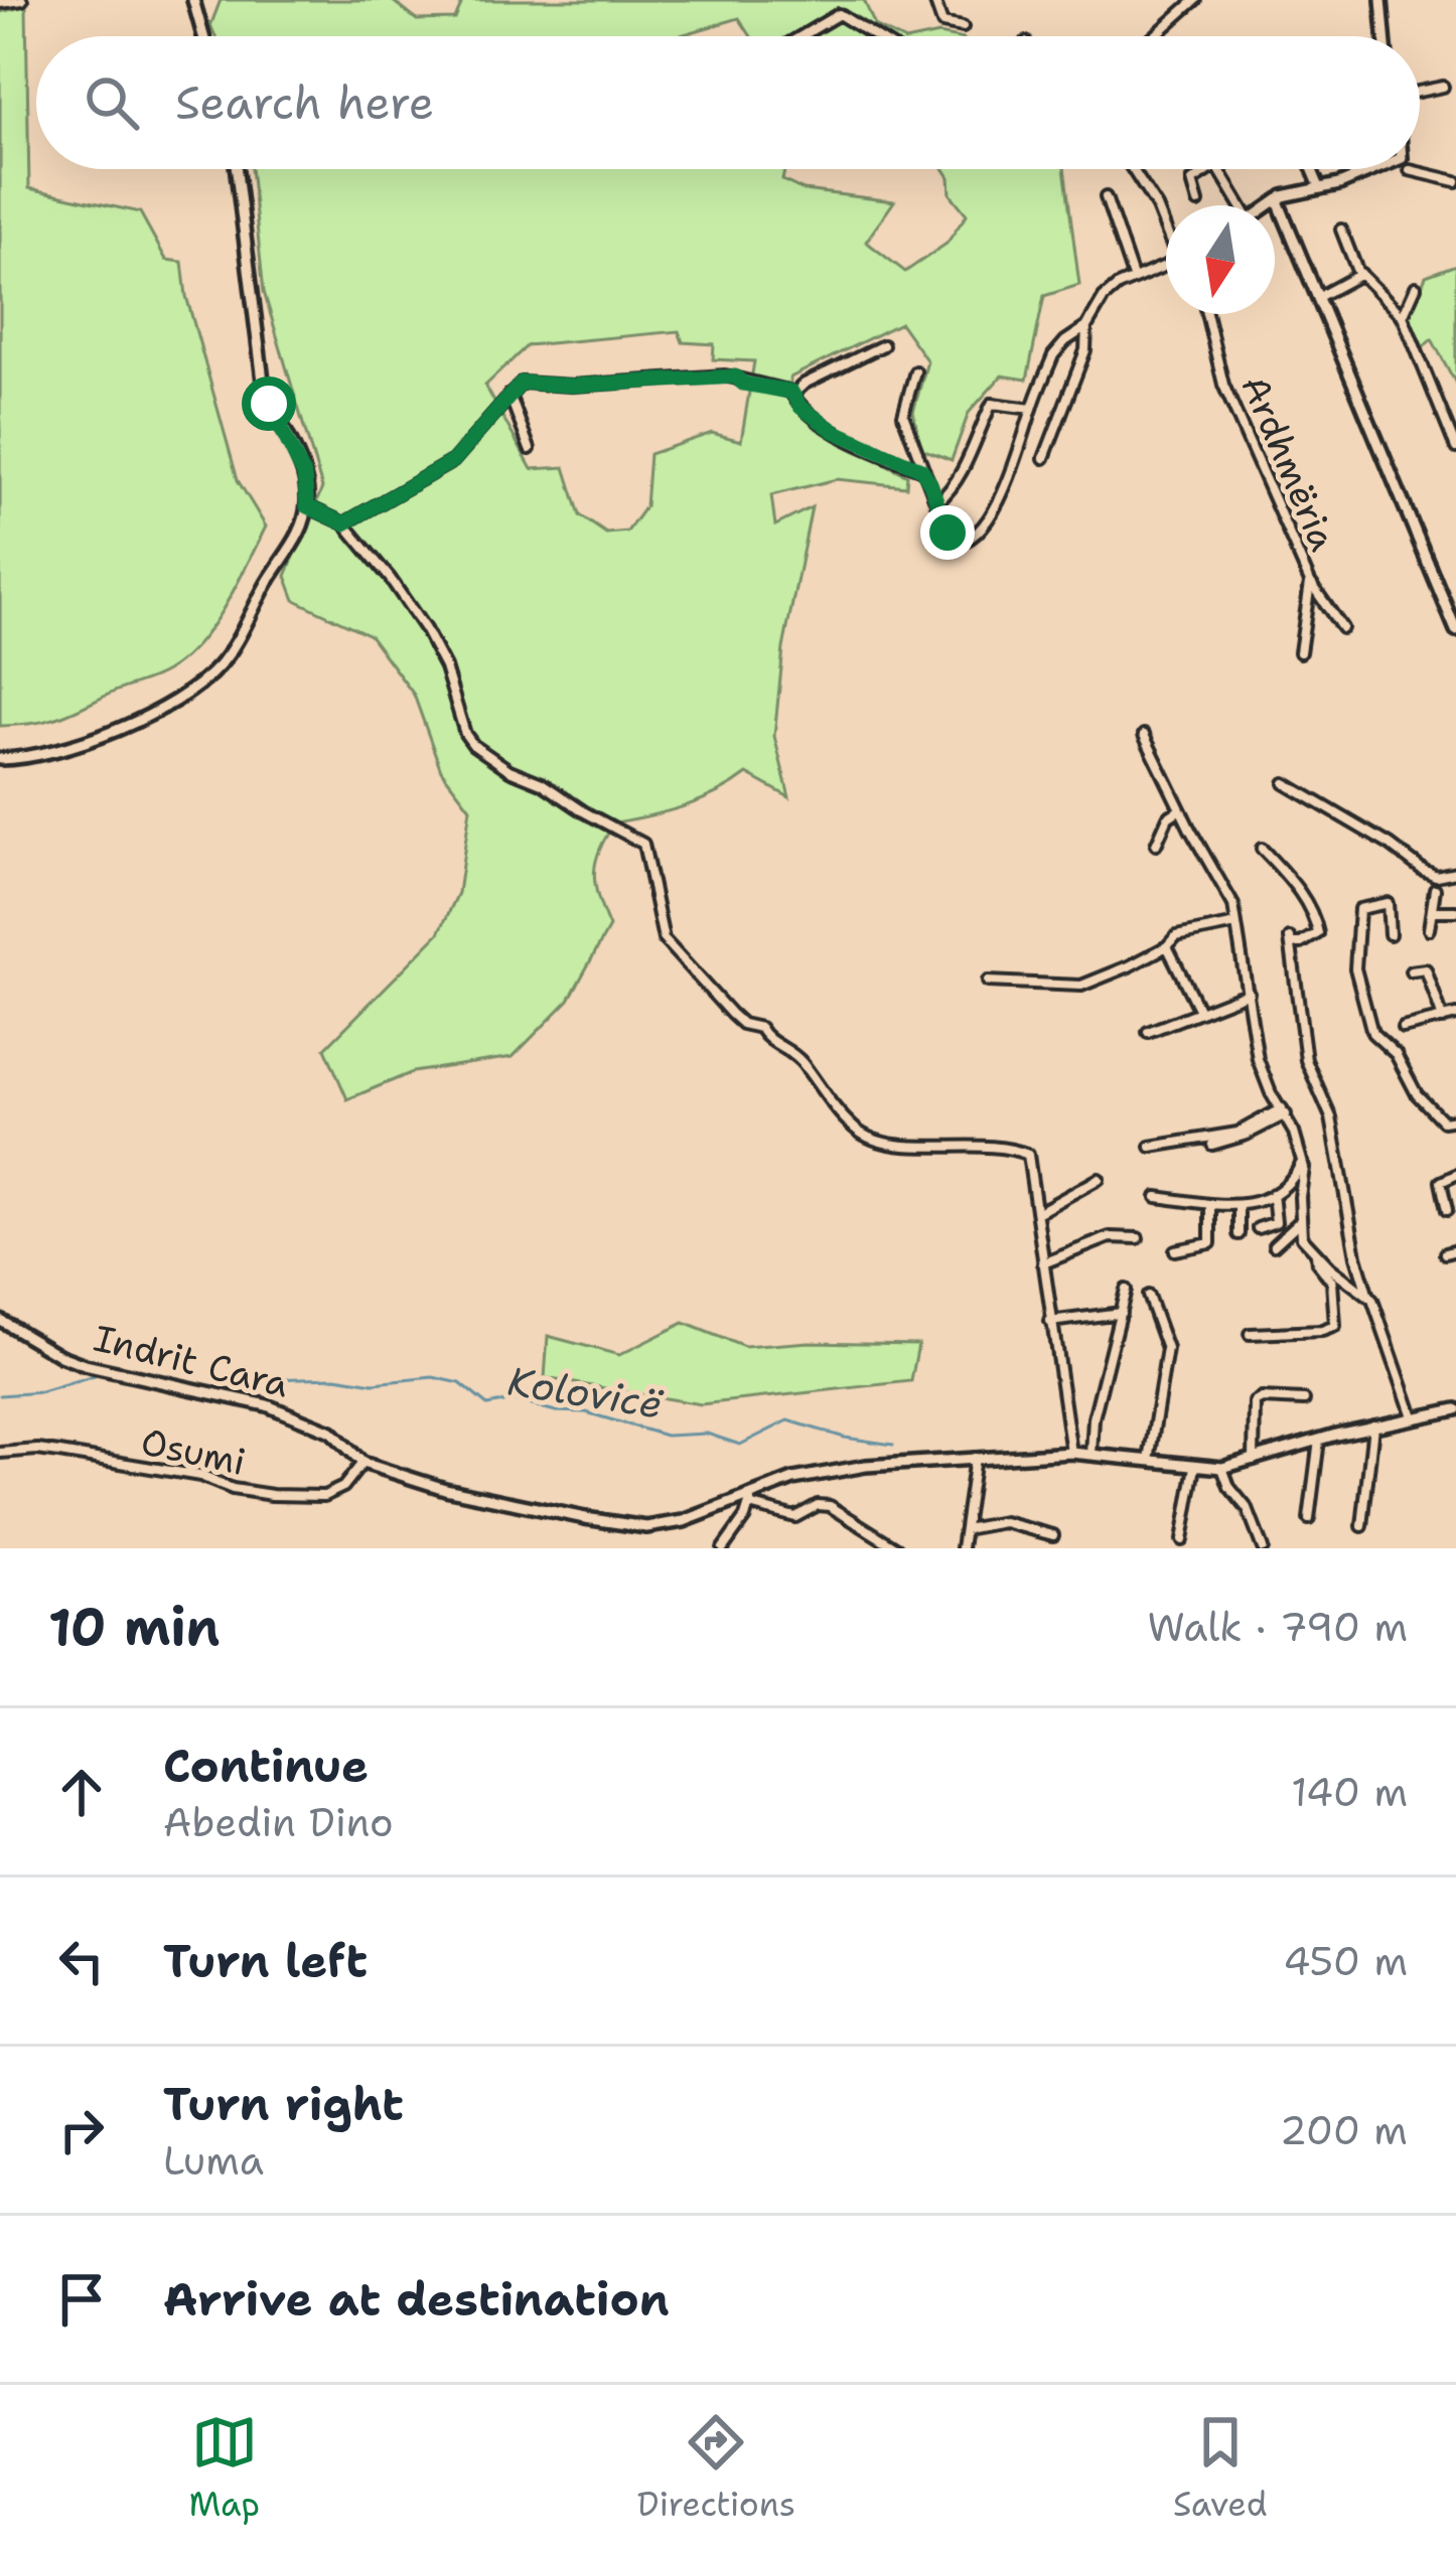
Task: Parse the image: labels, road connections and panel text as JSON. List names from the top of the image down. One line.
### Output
{"streets":{"street":["Ardhmëria","Indrit Cara","Osumi"]},"crossings":[["Indrit Cara","Osumi"]],"water":["Kolovicë"],"north":"bottom","page":{"search":"Search here","heading":["10 min","Walk · 790 m"],"list":[["Continue","Abedin Dino","140 m"],["Turn left","450 m"],["Turn right","Luma","200 m"],"Arrive at destination"],"nav":["Map","Directions","Saved"]}}
